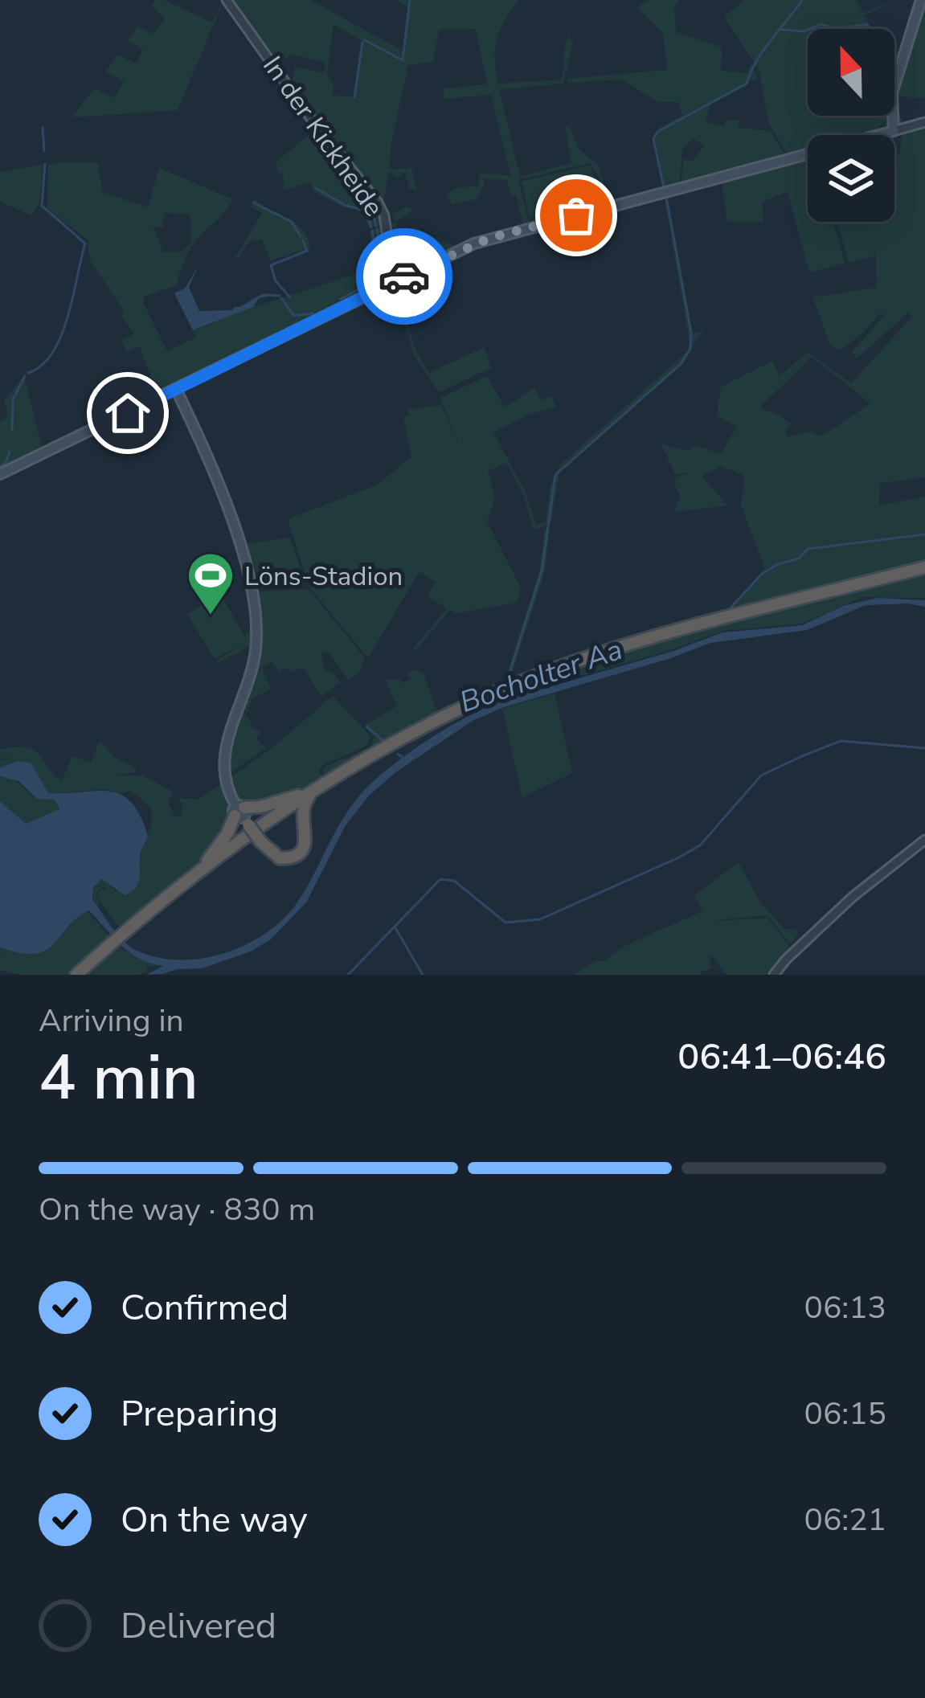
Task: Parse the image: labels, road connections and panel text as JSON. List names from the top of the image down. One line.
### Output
{"streets":{"street":["In der Kickheide"]},"water":["Bocholter Aa"],"places":{"sports":["Löns-Stadion"]},"north":"top","page":{"heading":["4 min","Arriving in","06:41–06:46"],"bar":"On the way · 830 m","list":[["Confirmed","06:13"],["Preparing","06:15"],["On the way","06:21"],"Delivered"]}}
